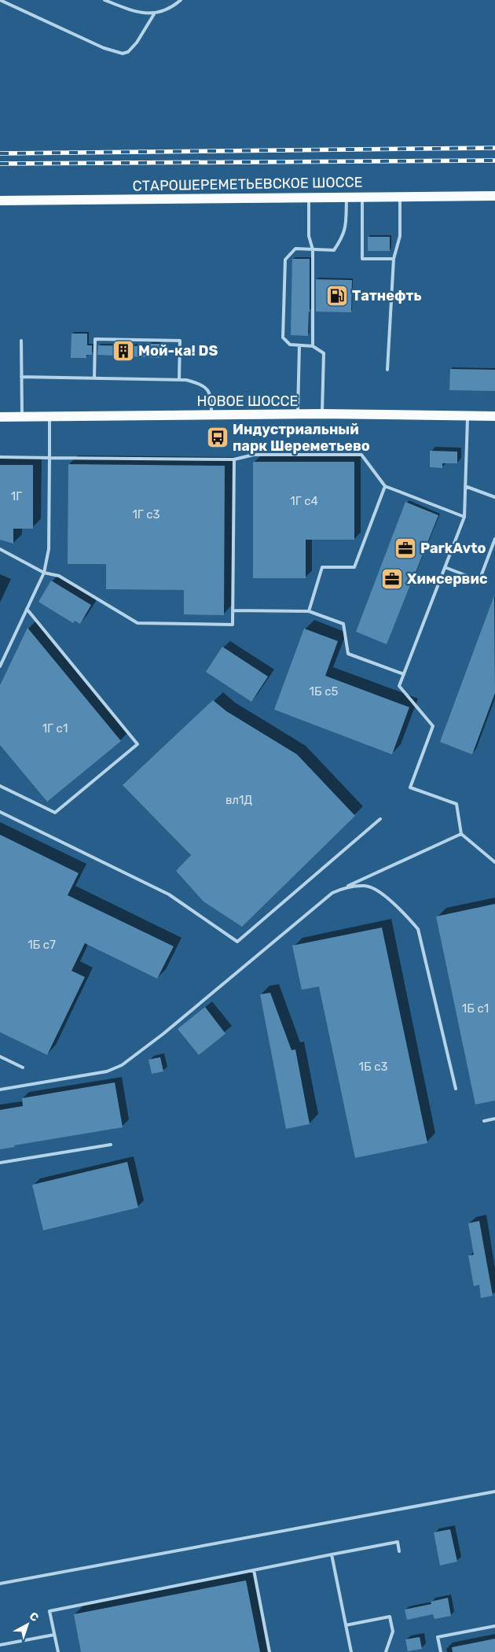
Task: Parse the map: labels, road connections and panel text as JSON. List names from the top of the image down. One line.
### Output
{"streets":{"main road":["СТАРОШЕРЕМЕТЬЕВСКОЕ ШОССЕ","НОВОЕ ШОССЕ"]},"places":{"fuel station":["Татнефть"],"building":["Мой-ка! DS"],"bus stop":["Индустриальный парк Шереметьево"],"office":["ParkAvto","Химсервис"]},"house_numbers":["1Г","1Г с4","1Г с3","1Б с5","1Г с1","вл1Д","1Б с7","1Б с1","1Б с3"],"north":"top right"}
